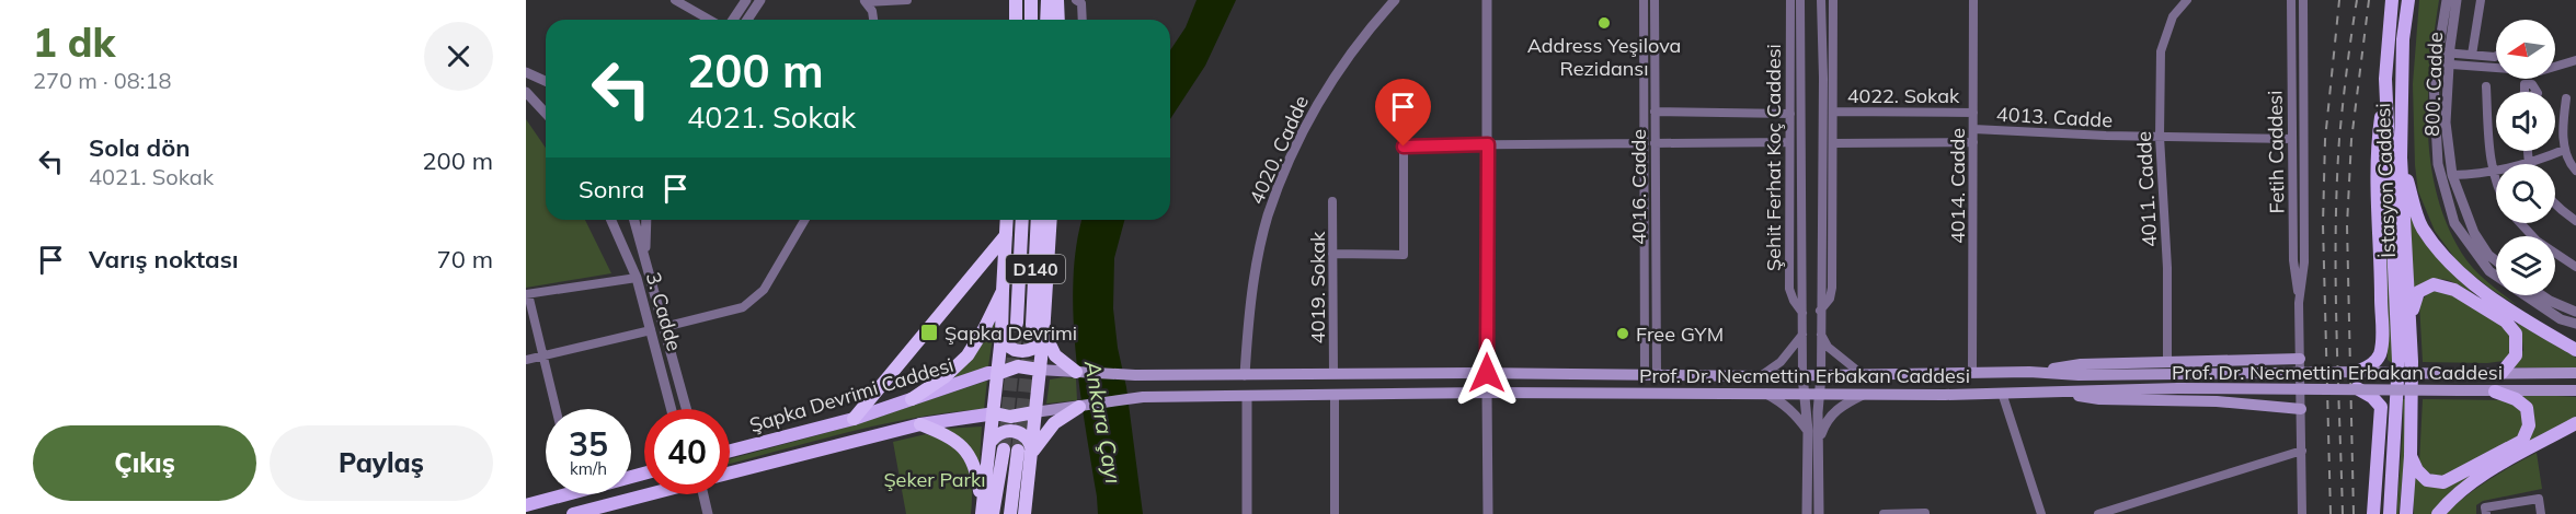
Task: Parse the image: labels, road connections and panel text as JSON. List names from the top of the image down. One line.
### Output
{"streets":{"highway":["D140"],"main road":["İstasyon Caddesi","Prof. Dr. Necmettin Erbakan Caddesi","Şapka Devrimi Caddesi"],"street":["800. Cadde","4022. Sokak","4013. Cadde","4020. Cadde","Fetih Caddesi","Şehit Ferhat Koç Caddesi","4014. Cadde","4016. Cadde","4011. Cadde","4019. Sokak","3. Cadde"]},"crossings":[["4022. Sokak","4014. Cadde"],["4013. Cadde","Fetih Caddesi"],["4013. Cadde","4014. Cadde"],["4013. Cadde","4011. Cadde"],["4020. Cadde","Prof. Dr. Necmettin Erbakan Caddesi"],["Şehit Ferhat Koç Caddesi","Prof. Dr. Necmettin Erbakan Caddesi"],["4014. Cadde","Prof. Dr. Necmettin Erbakan Caddesi"],["4016. Cadde","Prof. Dr. Necmettin Erbakan Caddesi"],["4019. Sokak","Prof. Dr. Necmettin Erbakan Caddesi"]],"water":["Ankara Çayı"],"parks":["Şeker Parkı"],"places":{"other":["Address Yeşilova Rezidansı","Free GYM"],"transit":["Şapka Devrimi"]},"north":"left","page":{"heading":["1 dk","270 m · 08:18"],"turn":["200 m","4021. Sokak"],"list":[{"name":"Sola dön","note":"4021. Sokak","value":"200 m"},{"name":"Varış noktası","value":"70 m"}],"then":"Sonra","speed":"35 km/h","limit":"40","buttons":["Çıkış","Paylaş"]}}
